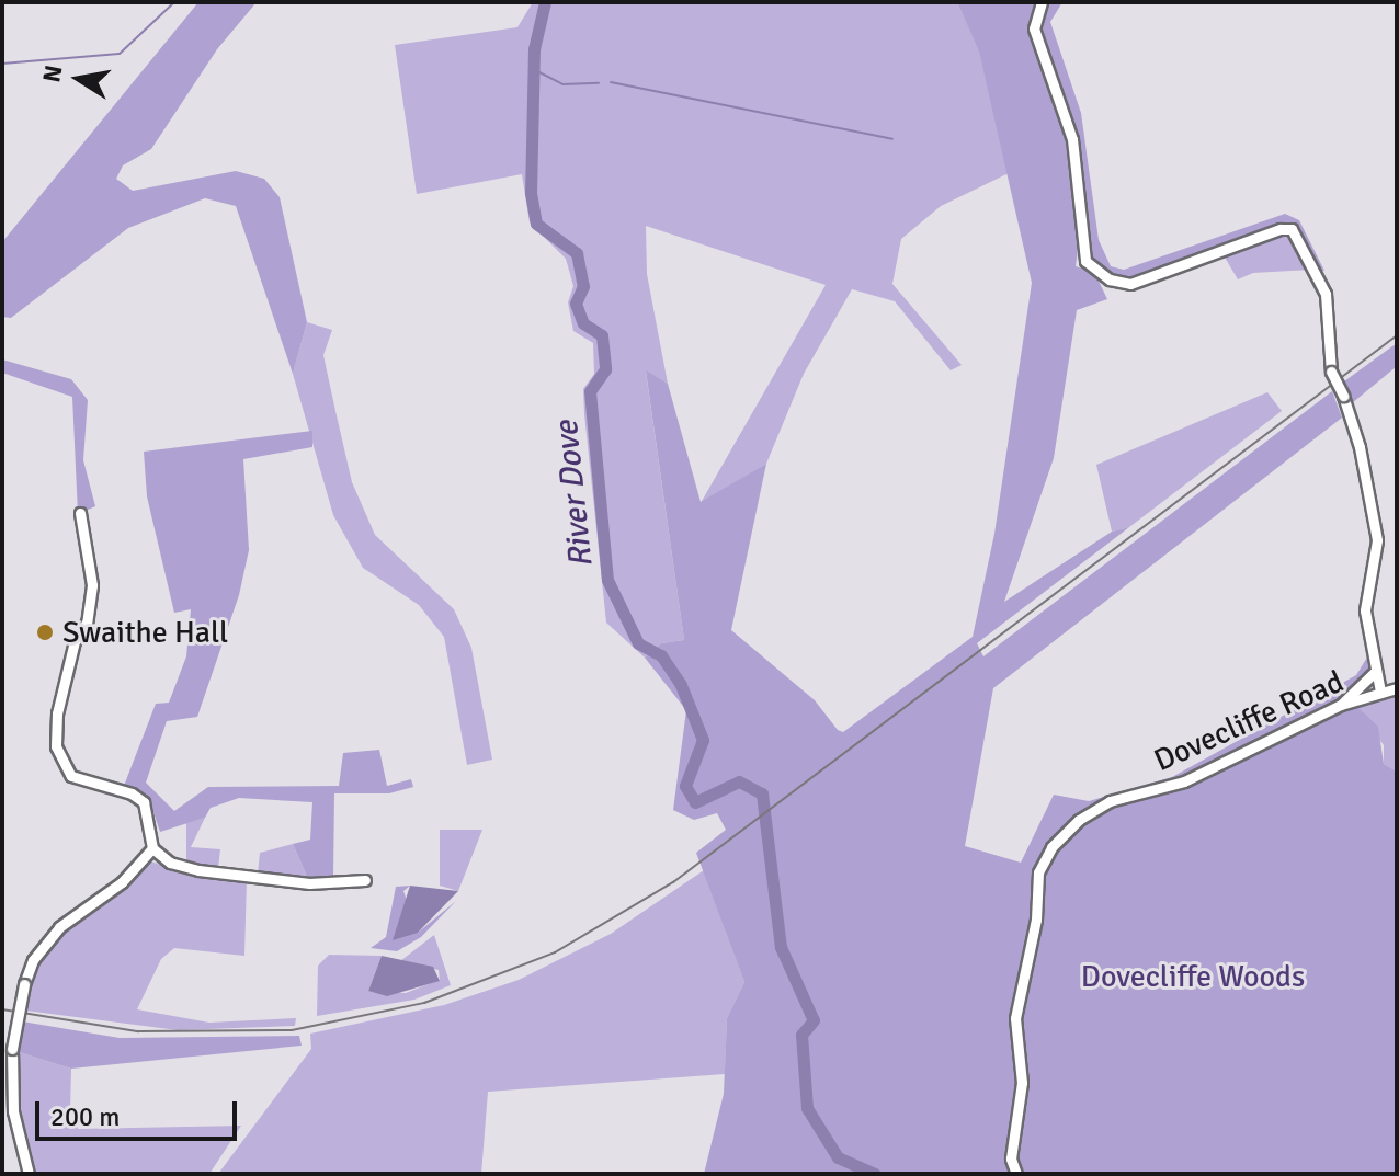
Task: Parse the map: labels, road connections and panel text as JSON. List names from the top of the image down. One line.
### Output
{"streets":{"street":["Dovecliffe Road"]},"water":["River Dove"],"parks":["Dovecliffe Woods"],"places":["Swaithe Hall"],"scale_bar":"200 m","north":"left"}
